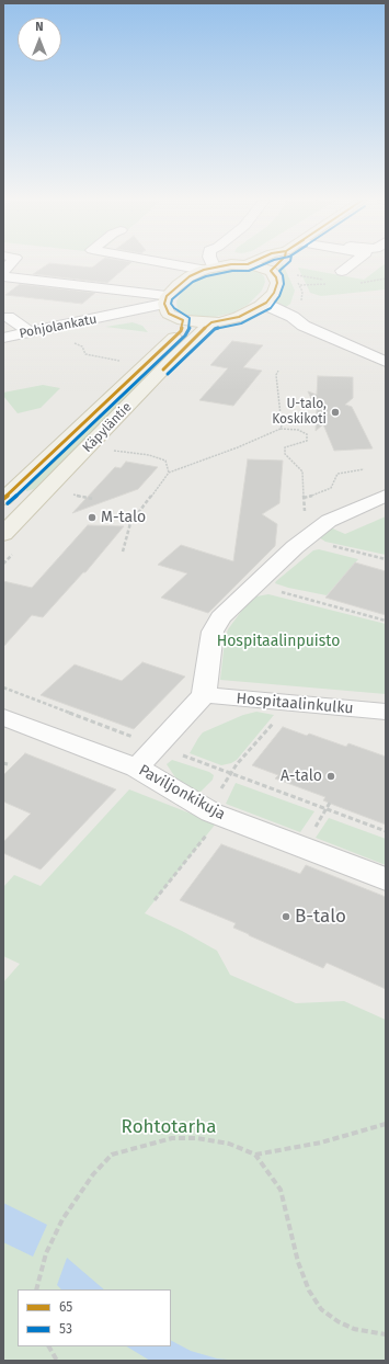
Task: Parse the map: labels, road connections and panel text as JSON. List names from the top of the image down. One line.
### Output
{"streets":{"main road":["Käpyläntie"],"street":["Pohjolankatu","Hospitaalinkulku","Paviljonkikuja"]},"crossings":[["Pohjolankatu","Käpyläntie"]],"parks":["Hospitaalinpuisto","Rohtotarha"],"places":["U-talo, Koskikoti","M-talo","A-talo","B-talo"],"lines":["transit line 65","transit line 53"],"legend":["65","53"],"north":"top"}
